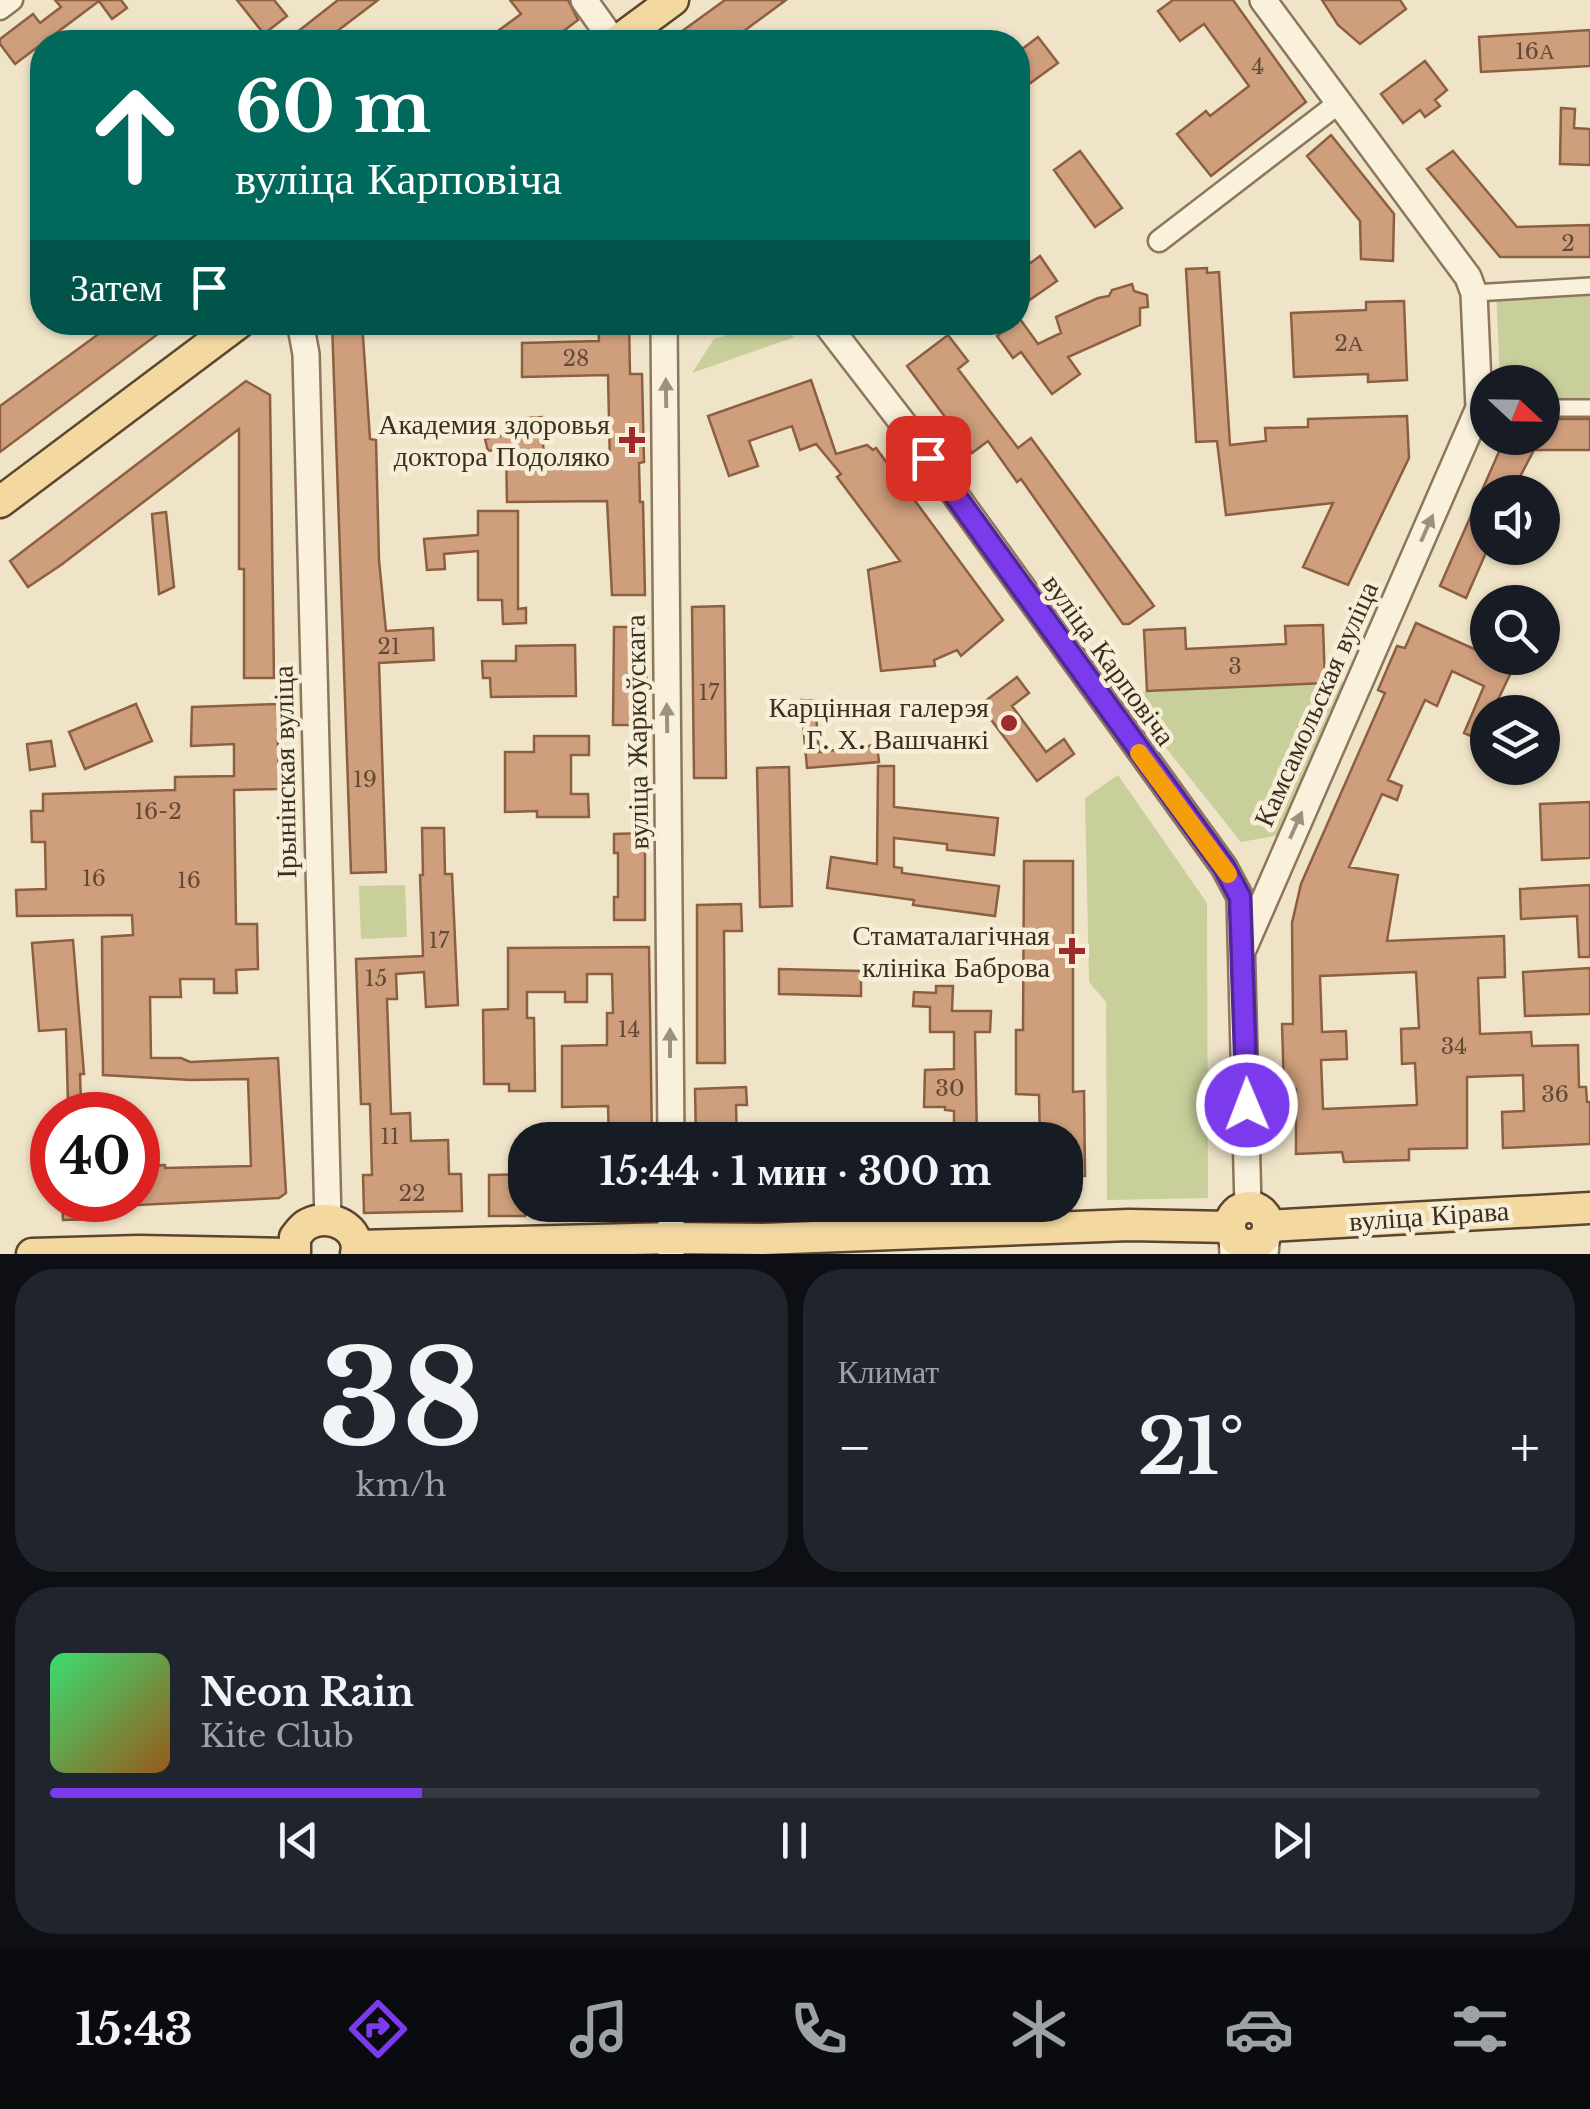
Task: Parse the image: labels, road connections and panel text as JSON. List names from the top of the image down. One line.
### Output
{"streets":{"main road":["вуліца Кірава"],"street":["вуліца Карповіча","Камсамольская вуліца","вуліца Жаркоўскага","Ірынінская вуліца"]},"crossings":[["вуліца Карповіча","Камсамольская вуліца"],["Камсамольская вуліца","вуліца Кірава"]],"one_way":["Камсамольская вуліца","вуліца Жаркоўскага"],"places":{"health":["Академия здоровья доктора Подоляко","Стаматалагічная клініка Баброва"],"other":["Карцінная галерэя Г. Х. Вашчанкі"]},"house_numbers":["16А","4","2","2А","28","21","3","17","19","16-2","16","16","17","15","14","34","30","36","11","22"],"north":"right","page":{"turn":["60 m","вуліца Карповіча"],"then":"Затем","limit":"40","trip":"15:44 · 1 мин · 300 m","tile":[["38","km/h"],"Климат"],"heat":["−","21°","+"],"song":["Neon Rain","Kite Club"],"tabs":"15:43"}}
